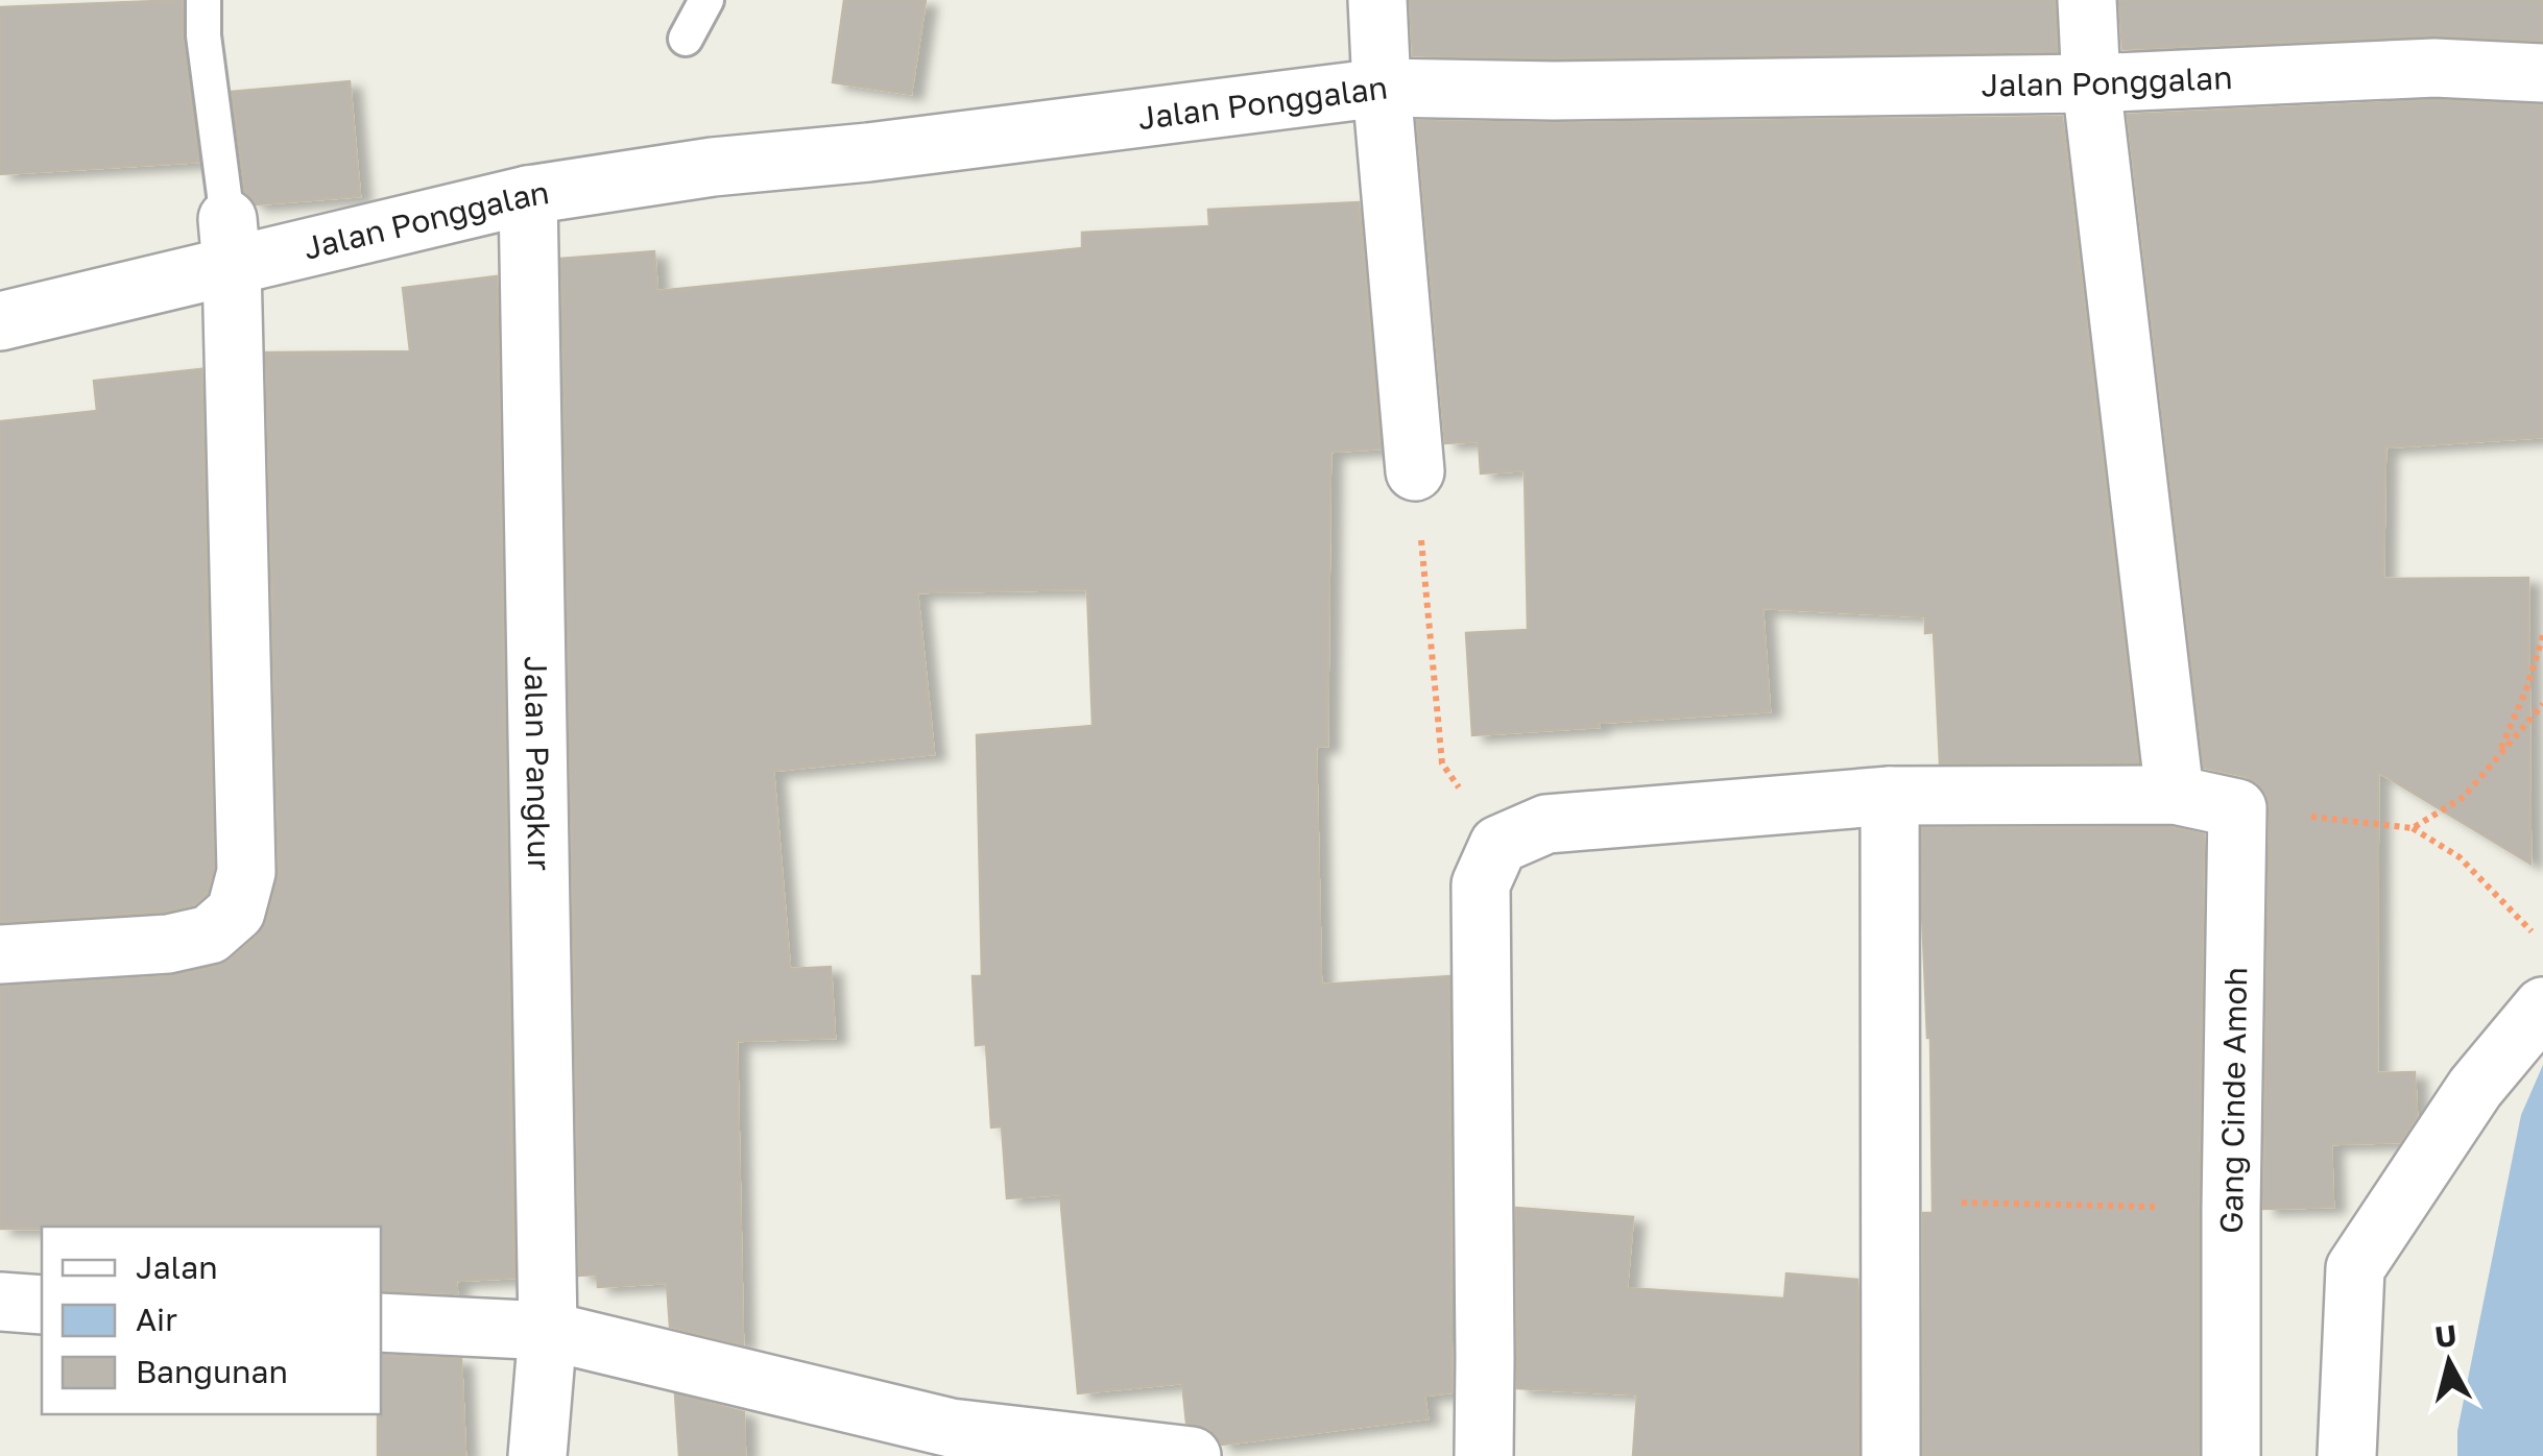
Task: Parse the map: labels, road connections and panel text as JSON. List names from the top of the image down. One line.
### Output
{"streets":{"street":["Jalan Ponggalan","Jalan Pangkur","Gang Cinde Amoh"]},"crossings":[["Jalan Ponggalan","Jalan Pangkur"]],"legend":["Jalan","Air","Bangunan"],"north":"top"}
